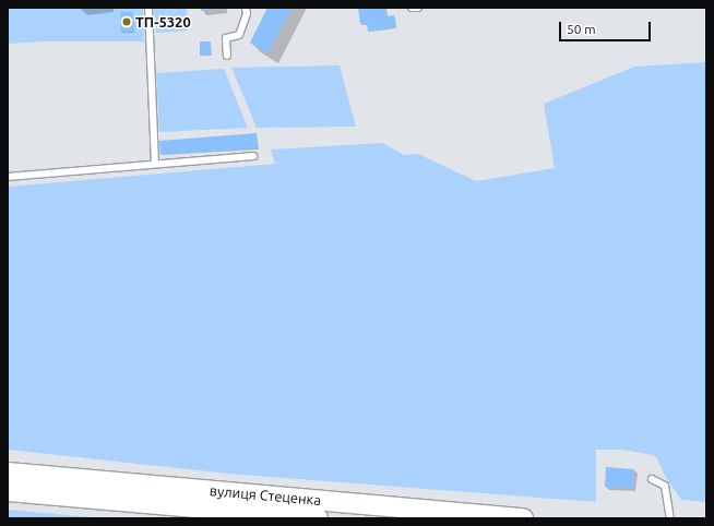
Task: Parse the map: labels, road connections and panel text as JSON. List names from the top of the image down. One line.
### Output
{"streets":{"main road":["вулиця Стеценка"]},"places":["ТП-5320"],"scale_bar":"50 m"}
